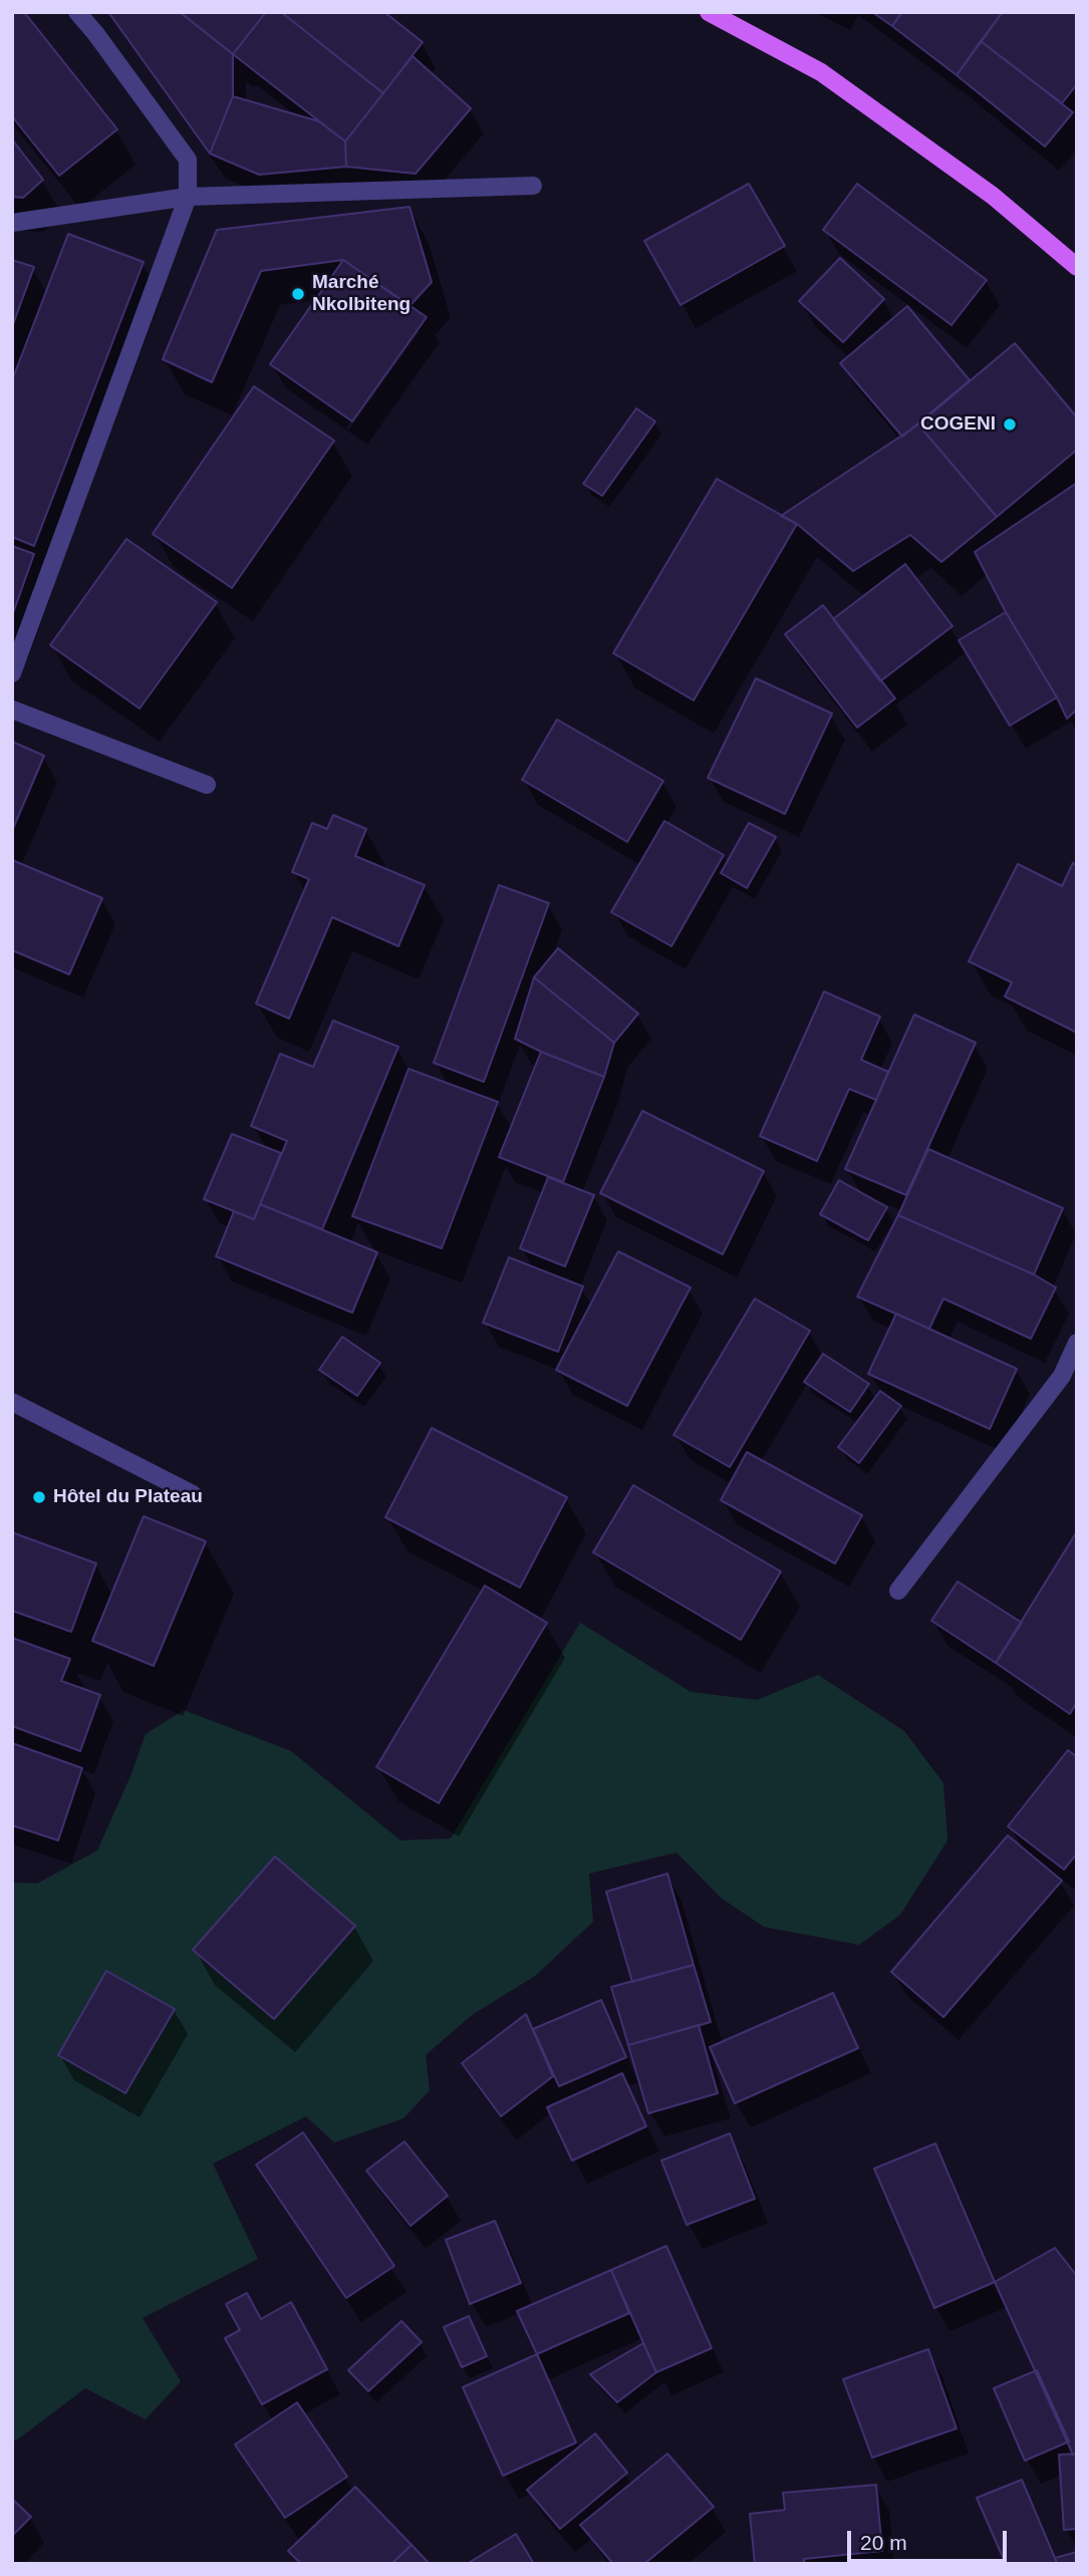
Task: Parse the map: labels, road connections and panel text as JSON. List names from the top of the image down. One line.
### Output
{"places":["Marché Nkolbiteng","COGENI","Hôtel du Plateau"],"scale_bar":"20 m"}
